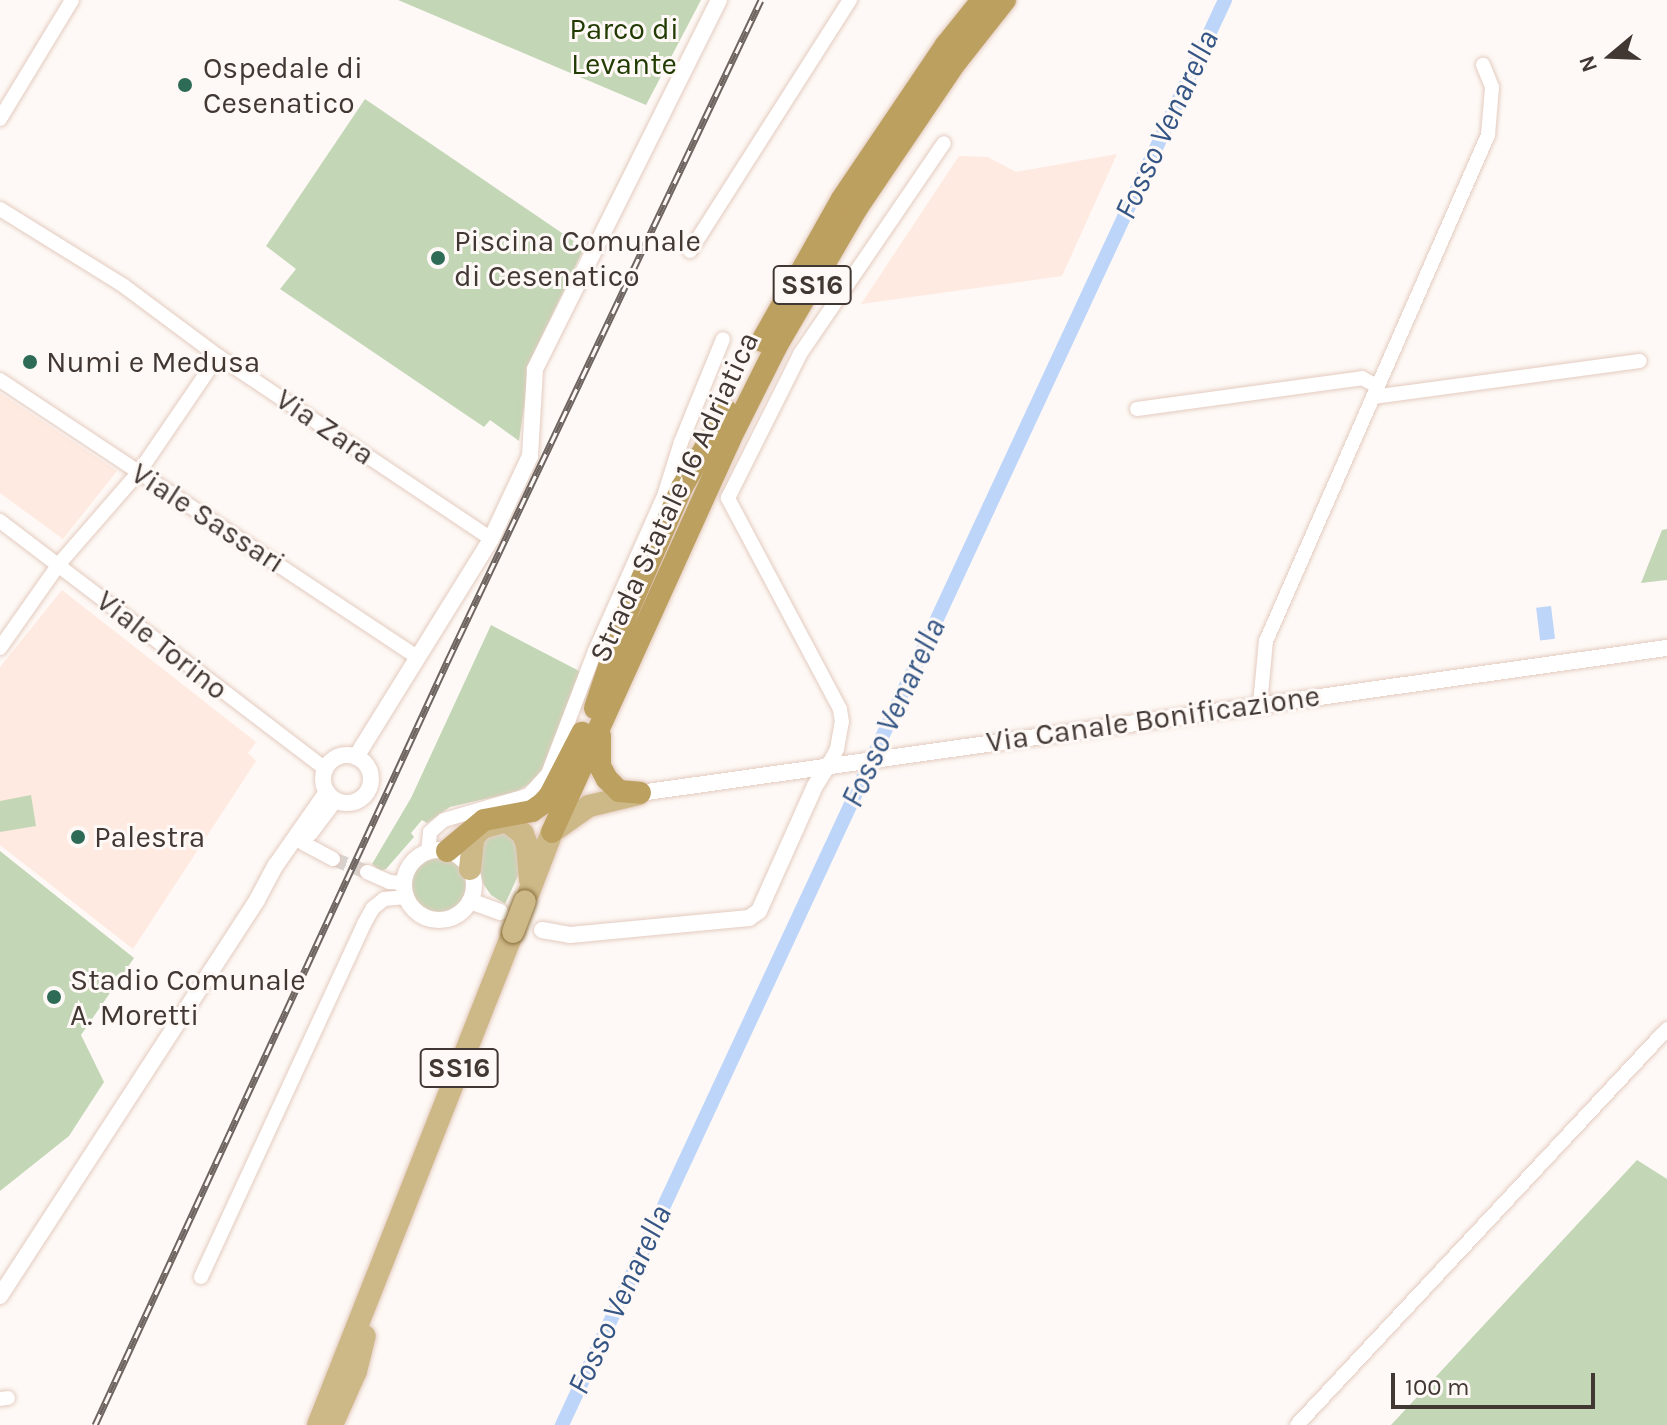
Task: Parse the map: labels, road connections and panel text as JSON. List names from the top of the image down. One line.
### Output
{"streets":{"highway":["SS16","Strada Statale 16 Adriatica"],"street":["Via Zara","Viale Sassari","Viale Torino","Via Canale Bonificazione"]},"water":["Fosso Venarella"],"parks":["Parco di Levante"],"places":["Ospedale di Cesenatico","Piscina Comunale di Cesenatico","Numi e Medusa","Palestra","Stadio Comunale A. Moretti"],"scale_bar":"100 m","north":"left"}
